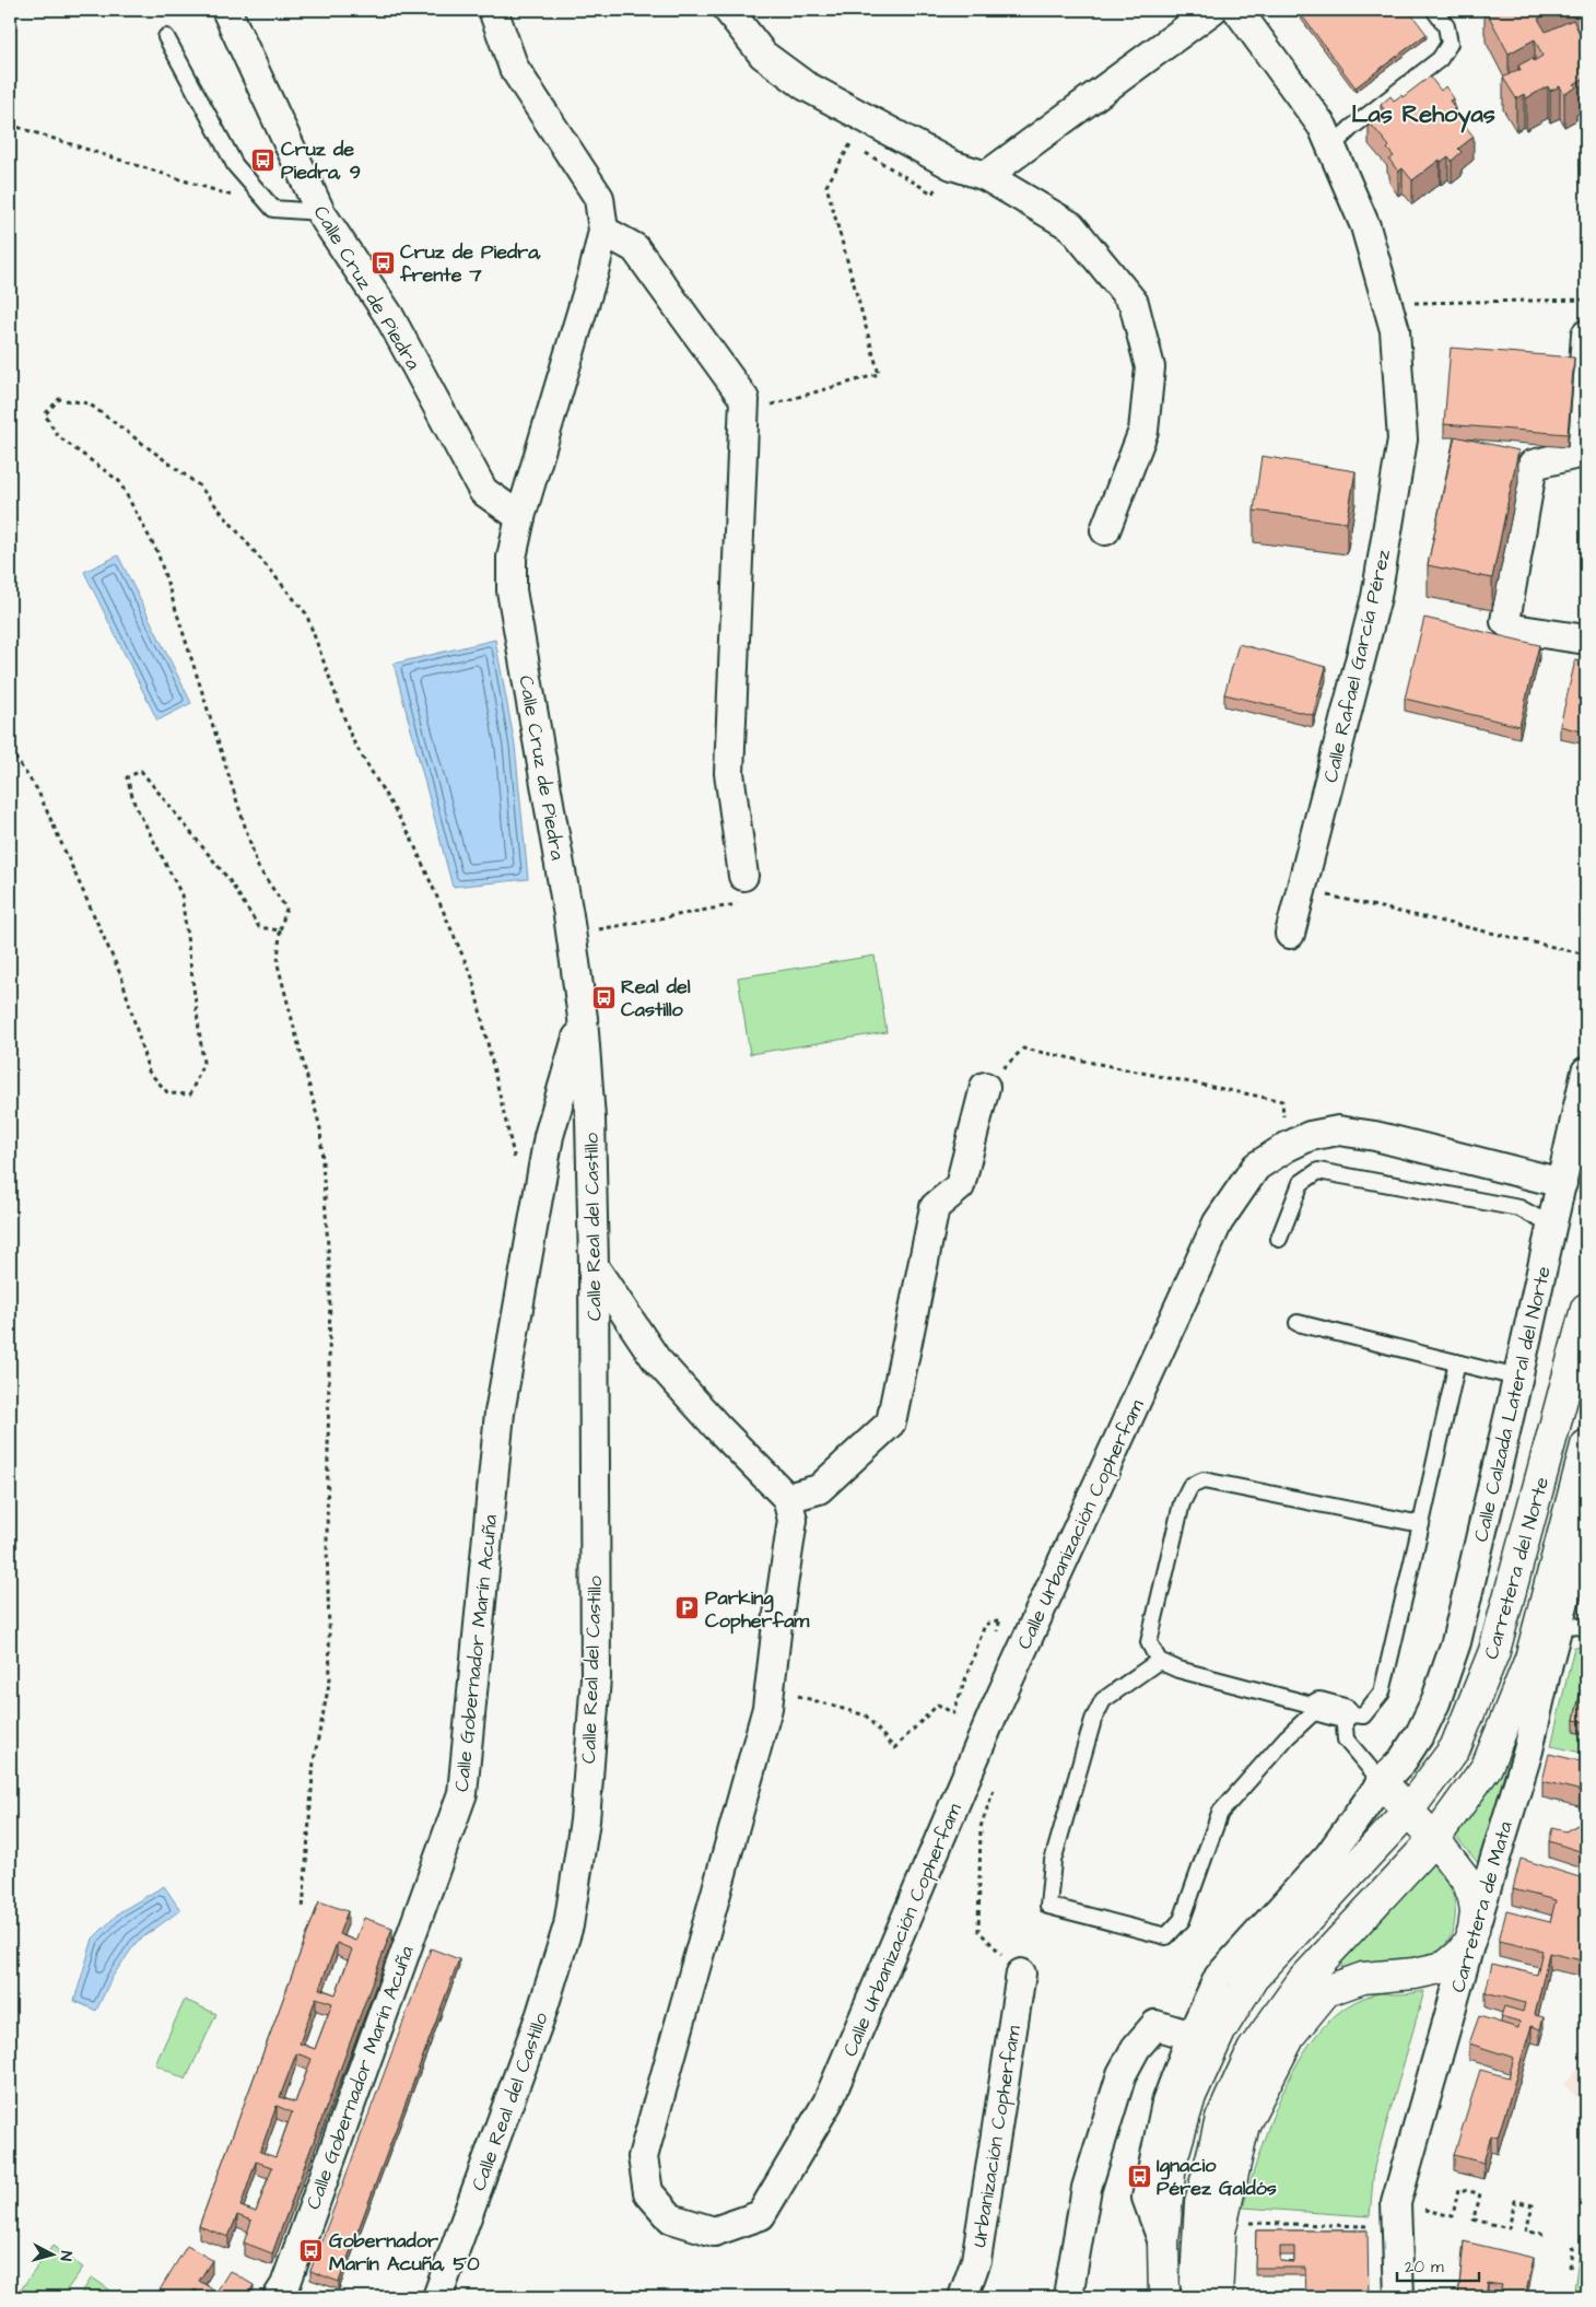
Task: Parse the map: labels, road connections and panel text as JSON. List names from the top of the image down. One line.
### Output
{"streets":{"street":["Calle Cruz de Piedra","Calle Rafael García Pérez","Calle Real del Castillo","Calle Calzada Lateral del Norte","Calle Urbanización Copherfam","Carretera del Norte","Calle Gobernador Marín Acuña","Carretera de Mata","Urbanización Copherfam"]},"crossings":[["Calle Cruz de Piedra","Calle Real del Castillo"],["Calle Cruz de Piedra","Calle Gobernador Marín Acuña"],["Calle Real del Castillo","Calle Gobernador Marín Acuña"],["Calle Calzada Lateral del Norte","Calle Urbanización Copherfam"],["Calle Calzada Lateral del Norte","Carretera del Norte"]],"districts":["Las Rehoyas"],"places":{"bus stop":["Cruz de Piedra, 9","Cruz de Piedra, frente 7","Real del Castillo","Ignacio Pérez Galdós","Gobernador Marín Acuña, 50"],"parking":["Parking Copherfam"]},"scale_bar":"20 m","north":"right"}
